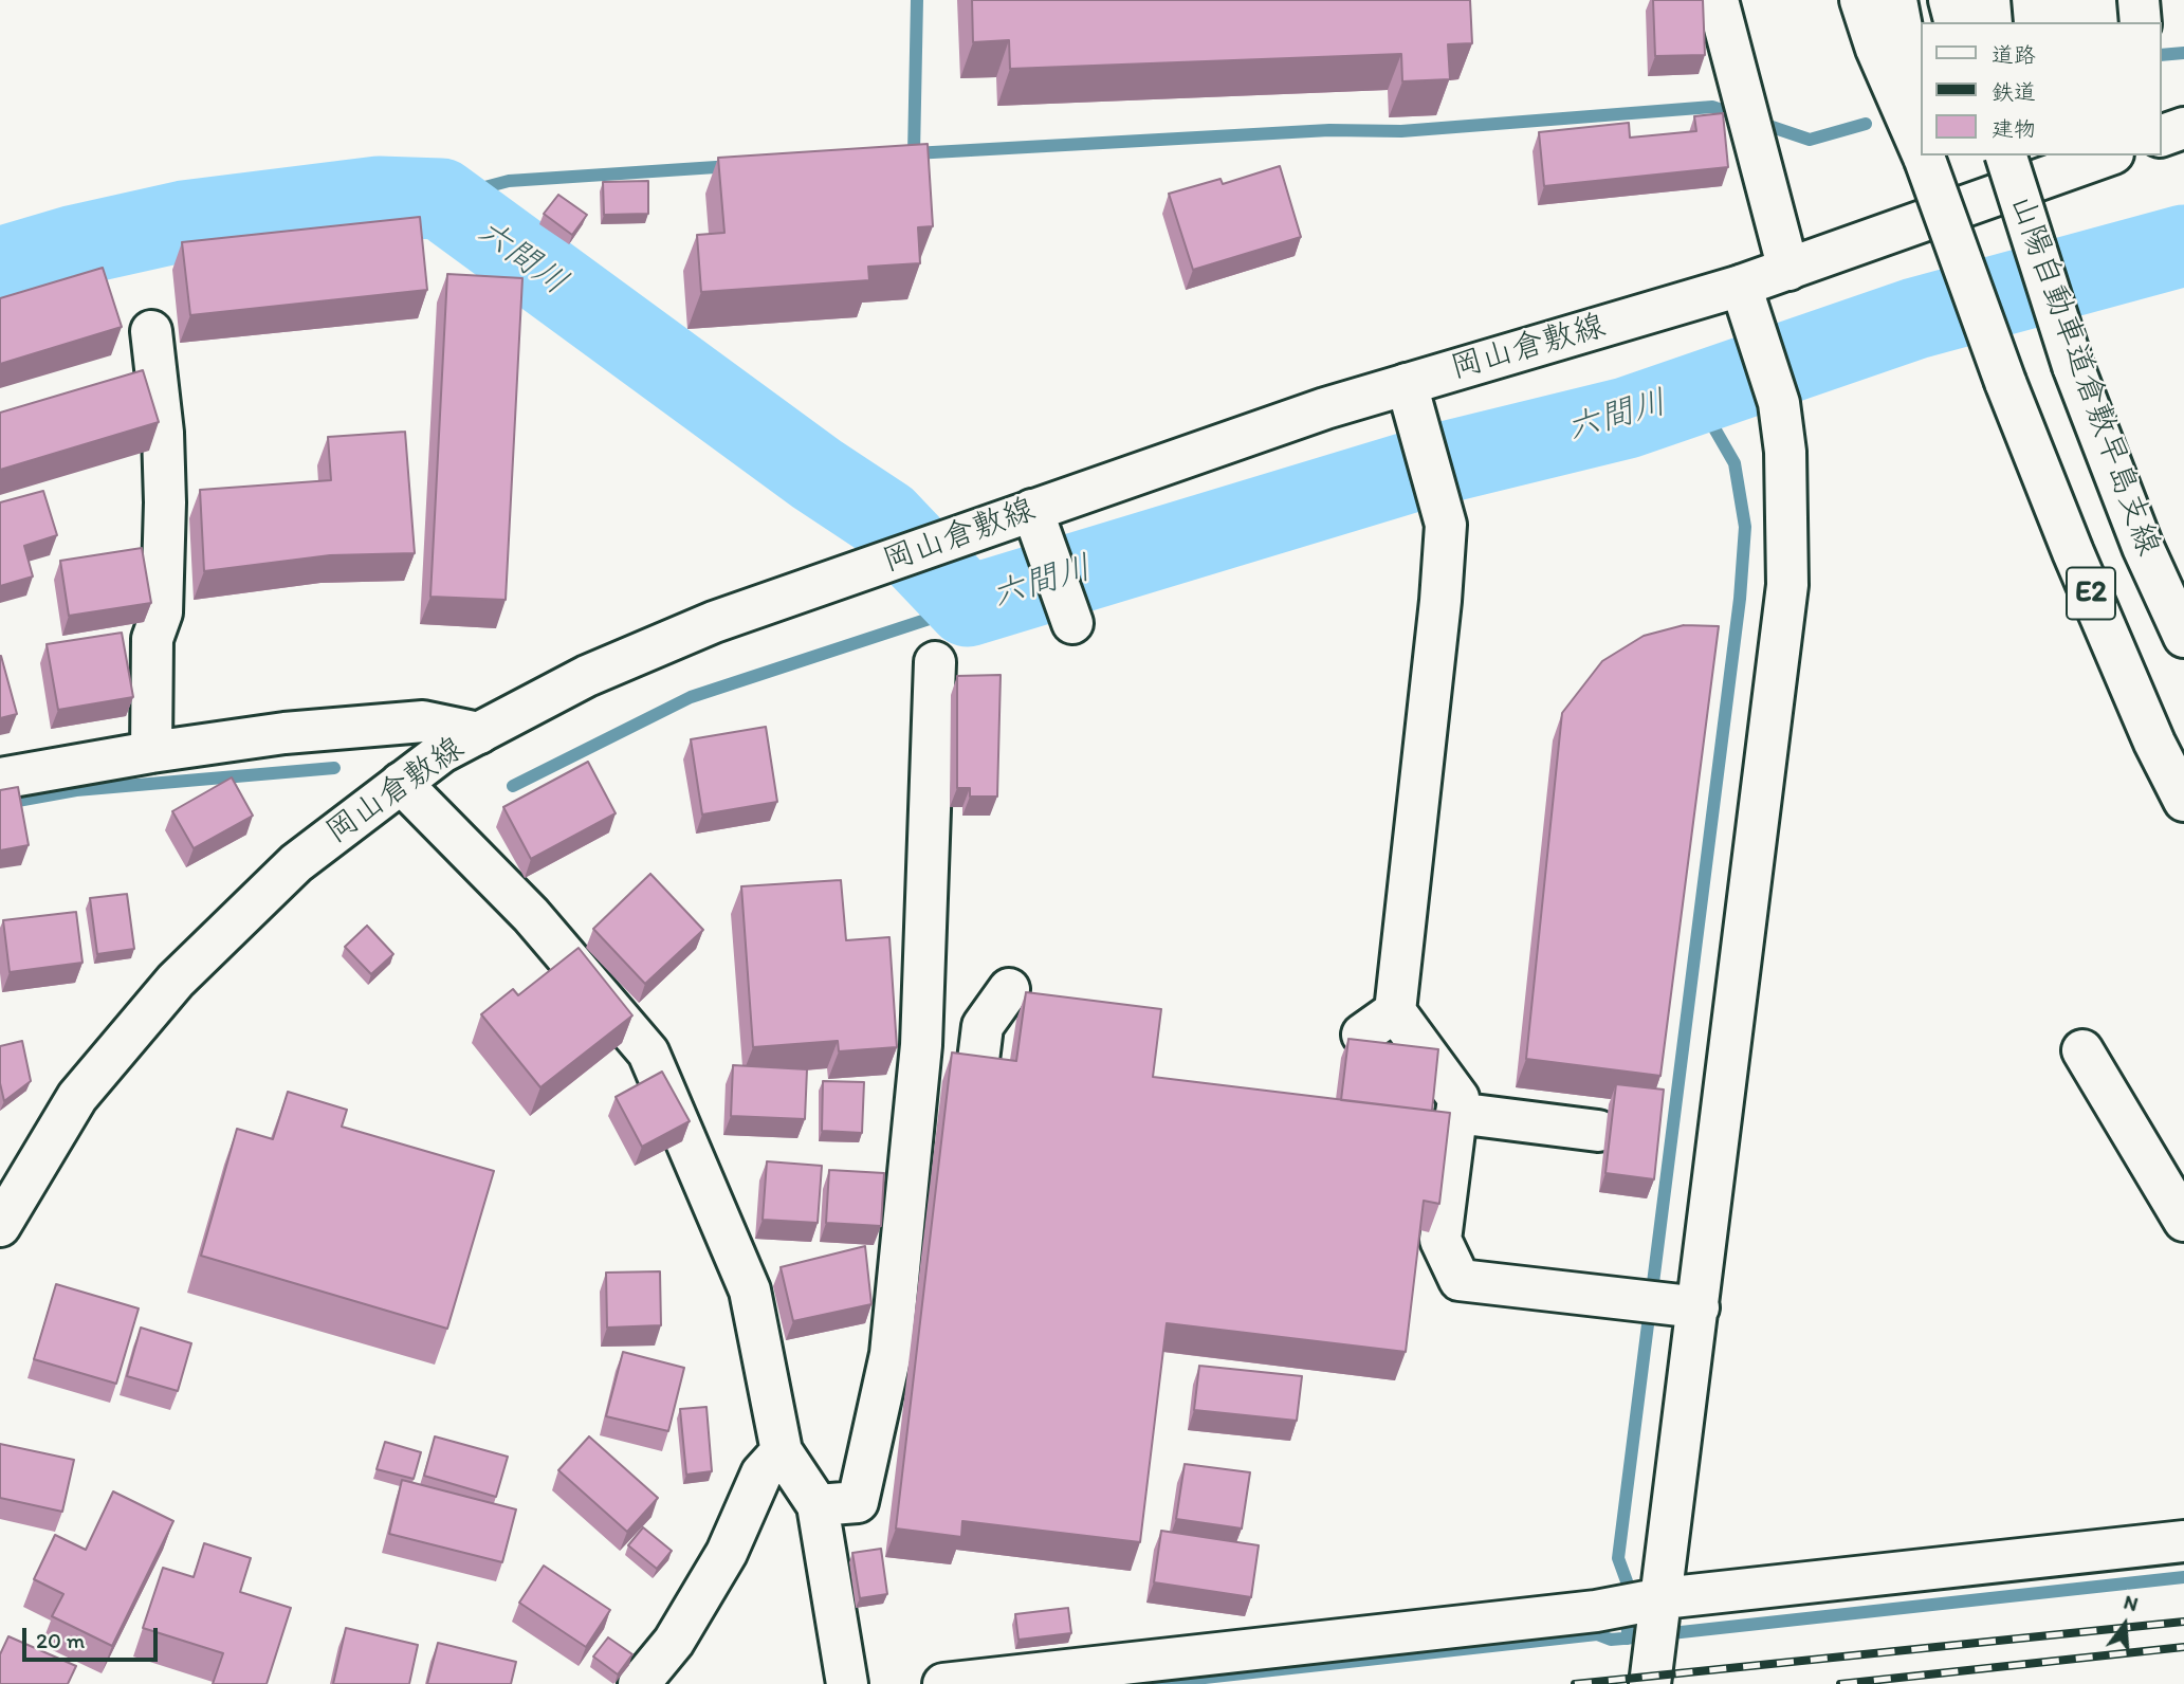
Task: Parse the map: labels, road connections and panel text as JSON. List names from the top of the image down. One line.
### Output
{"streets":{"main road":["岡山倉敷線","山陽自動車道倉敷早島支線","E2"]},"water":["六間川"],"legend":["道路","鉄道","建物"],"scale_bar":"20 m","north":"top"}
